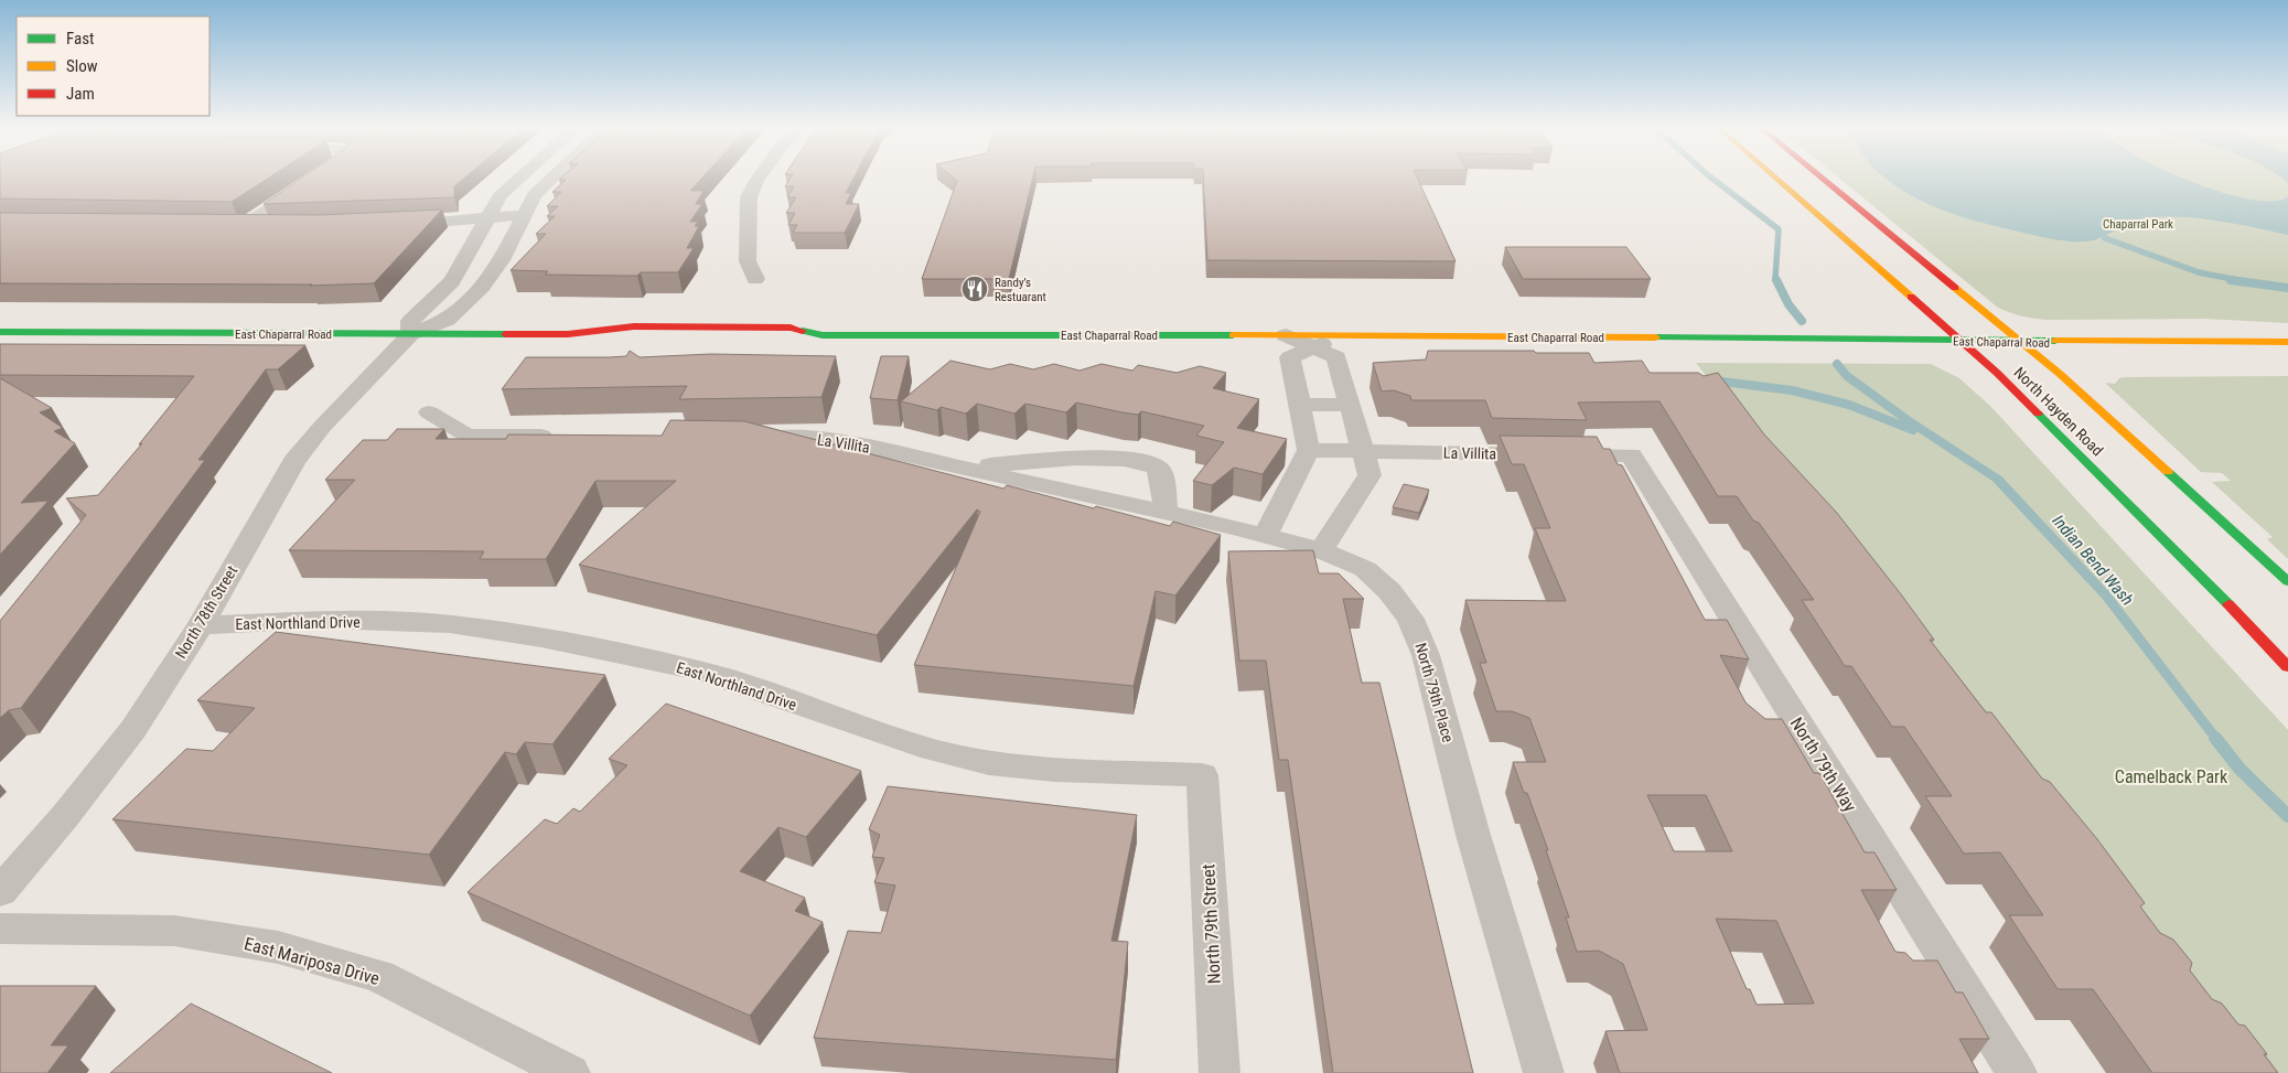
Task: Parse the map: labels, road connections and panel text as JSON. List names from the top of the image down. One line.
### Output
{"streets":{"main road":["East Chaparral Road","North Hayden Road"],"street":["La Villita","North 78th Street","East Northland Drive","North 79th Place","North 79th Way","North 79th Street","East Mariposa Drive"]},"crossings":[["East Chaparral Road","North Hayden Road"],["East Chaparral Road","North 78th Street"],["La Villita","North 79th Place"],["La Villita","North 79th Way"],["North 78th Street","East Northland Drive"],["East Northland Drive","North 79th Street"]],"water":["Indian Bend Wash"],"parks":["Chaparral Park","Camelback Park"],"places":{"restaurant":["Randy’s Restuarant"]},"legend":["Fast","Slow","Jam"]}
